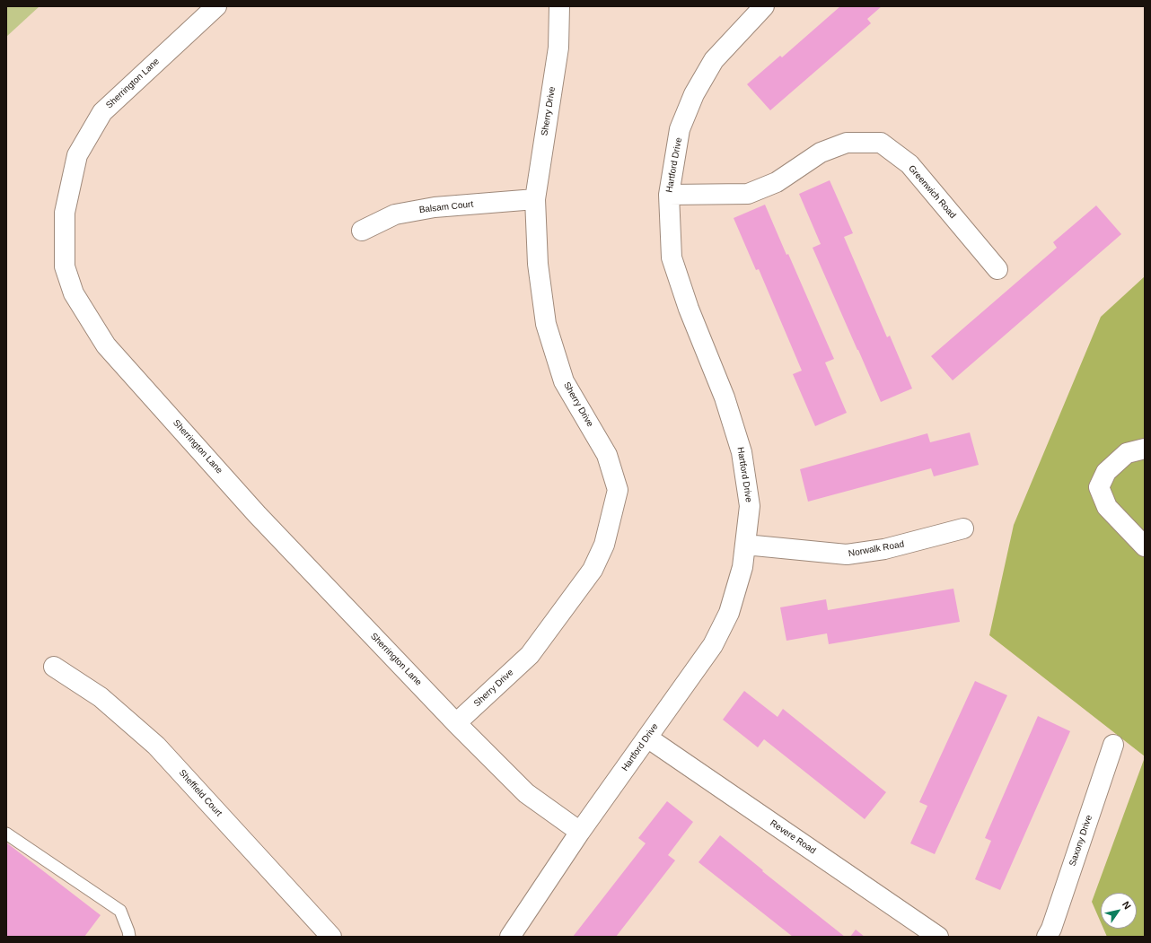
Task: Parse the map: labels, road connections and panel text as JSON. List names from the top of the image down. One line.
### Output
{"streets":{"street":["Sherrington Lane","Sherry Drive","Hartford Drive","Greenwich Road","Balsam Court","Norwalk Road","Sheffield Court","Revere Road","Saxony Drive"]},"crossings":[["Sherrington Lane","Sherry Drive"],["Sherrington Lane","Hartford Drive"],["Sherry Drive","Balsam Court"],["Hartford Drive","Greenwich Road"],["Hartford Drive","Norwalk Road"],["Hartford Drive","Revere Road"]],"north":"top right"}
